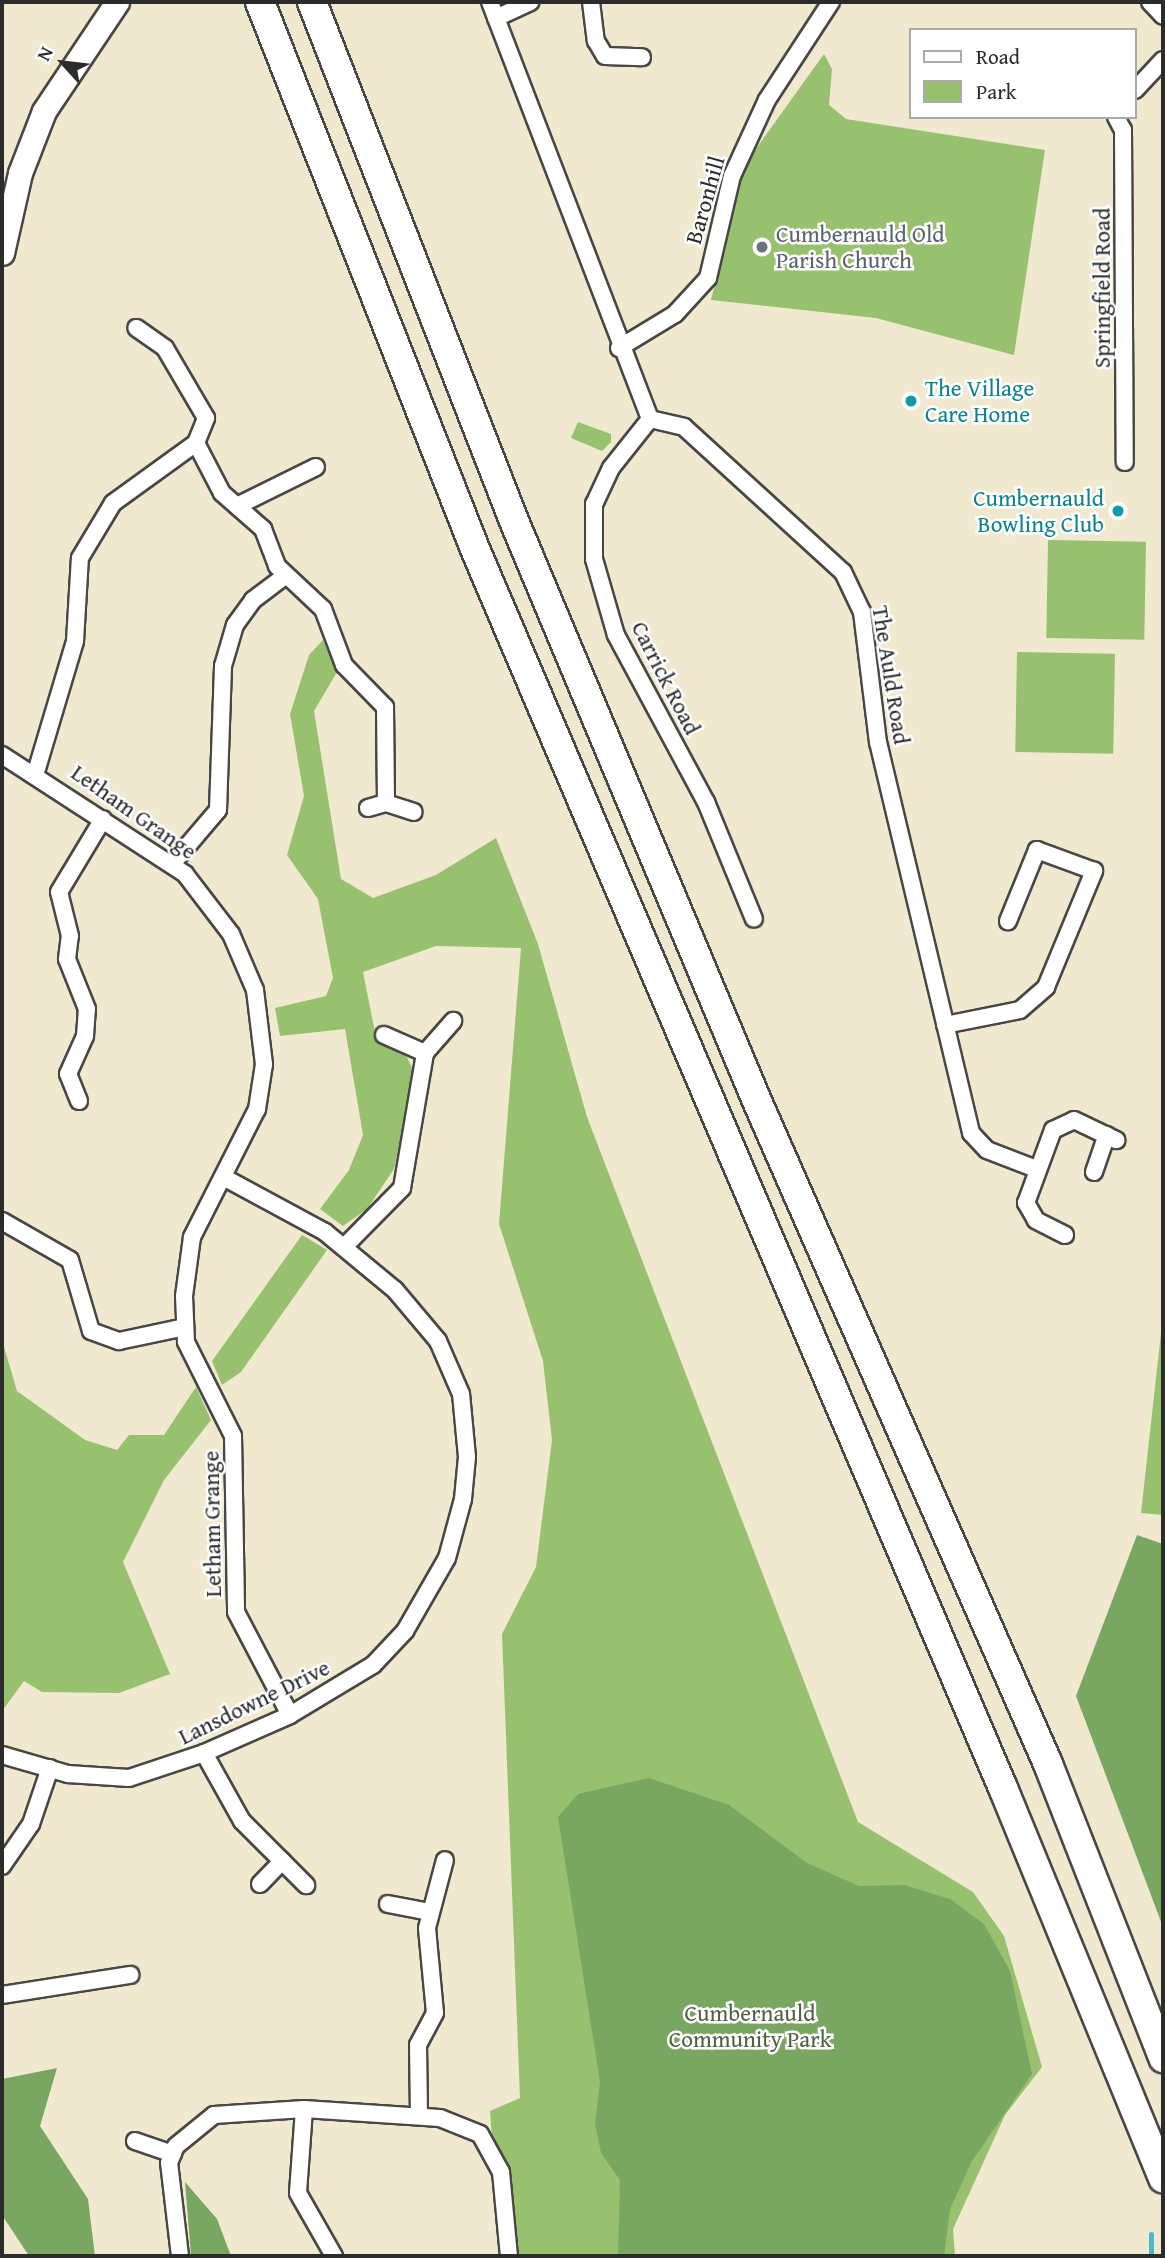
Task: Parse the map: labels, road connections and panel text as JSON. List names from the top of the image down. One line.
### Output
{"streets":{"street":["Baronhill","Springfield Road","The Auld Road","Carrick Road","Letham Grange","Lansdowne Drive"]},"crossings":[["The Auld Road","Carrick Road"],["Letham Grange","Lansdowne Drive"]],"parks":["Cumbernauld Community Park"],"places":["Cumbernauld Old Parish Church","The Village Care Home","Cumbernauld Bowling Club"],"legend":["Road","Park"],"north":"top left"}
